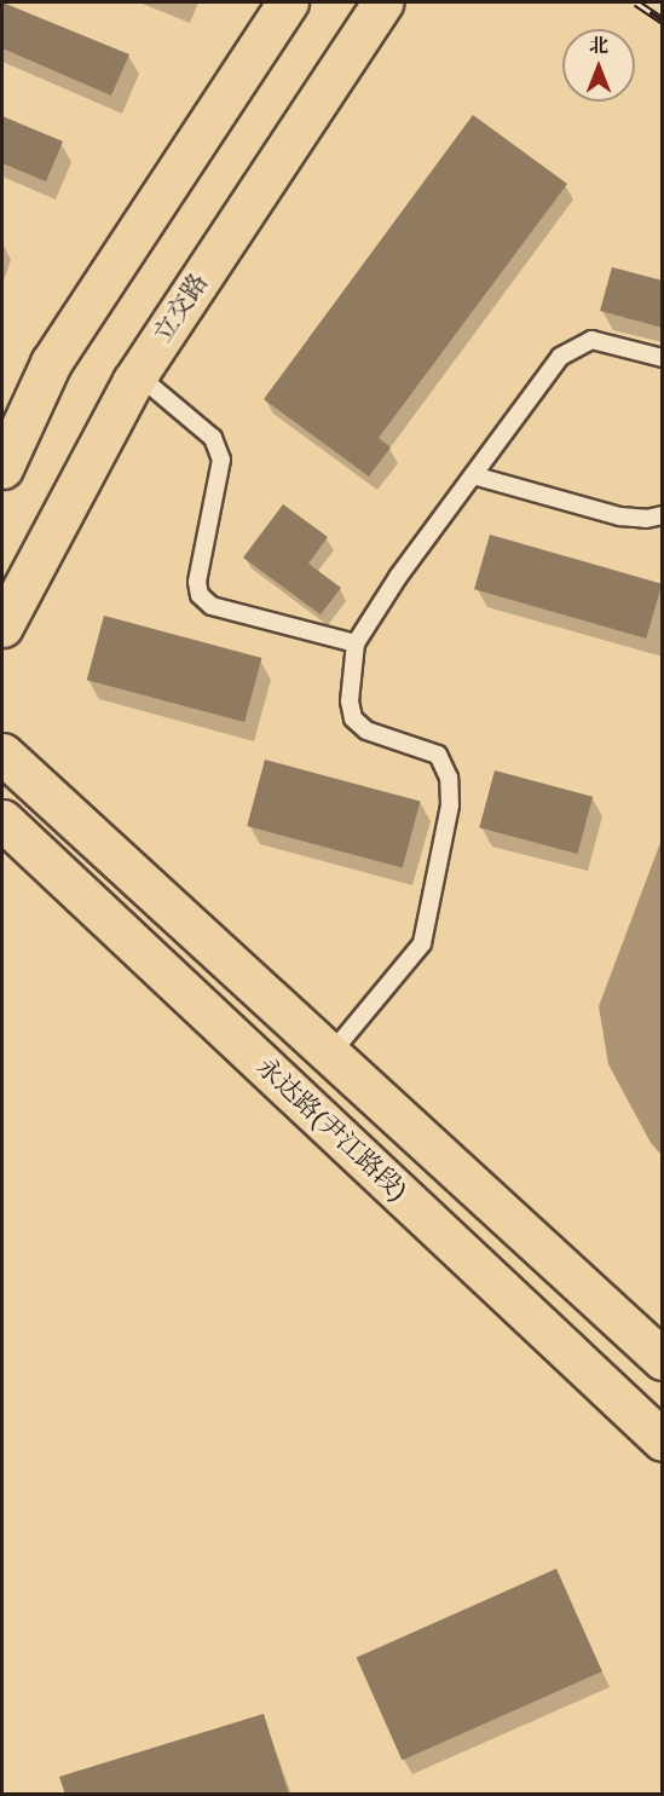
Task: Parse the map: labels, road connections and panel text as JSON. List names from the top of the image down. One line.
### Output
{"streets":{"main road":["立交路","永达路(尹江路段)"]},"north":"top"}
